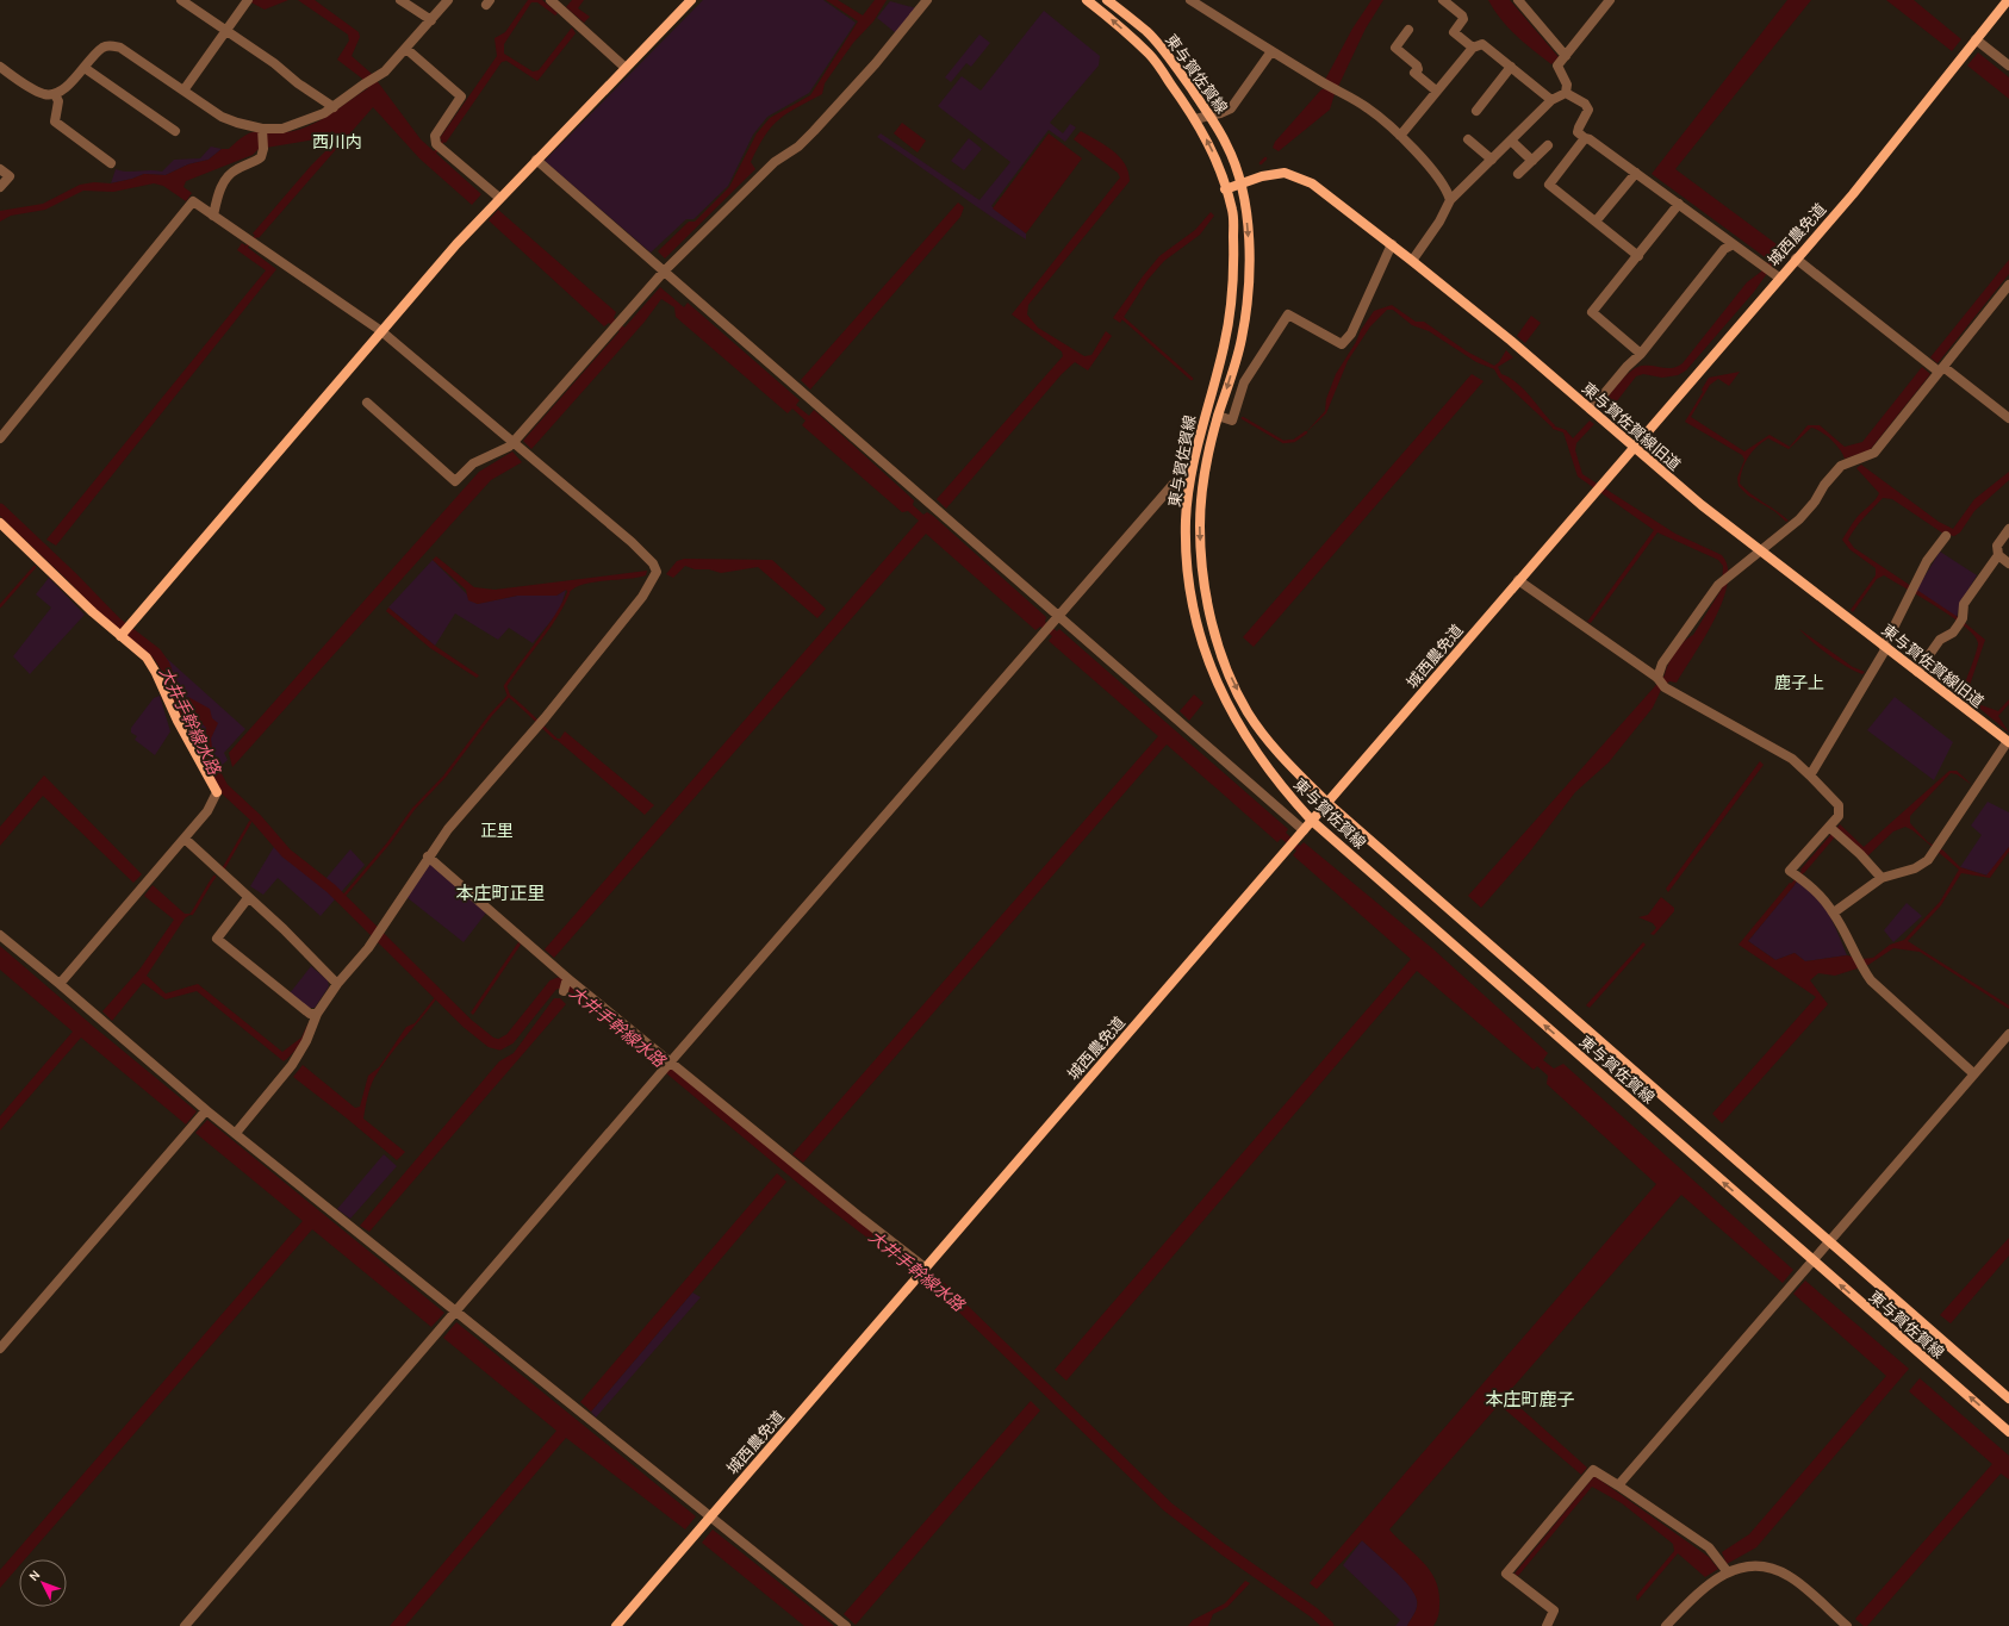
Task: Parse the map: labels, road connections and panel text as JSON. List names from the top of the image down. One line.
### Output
{"streets":{"main road":["東与賀佐賀線","城西農免道","東与賀佐賀線旧道"]},"crossings":[["東与賀佐賀線","城西農免道"],["東与賀佐賀線","東与賀佐賀線旧道"],["城西農免道","東与賀佐賀線旧道"]],"districts":["西川内","鹿子上","正里","本庄町正里","本庄町鹿子"],"water":["大井手幹線水路"],"north":"top left"}
